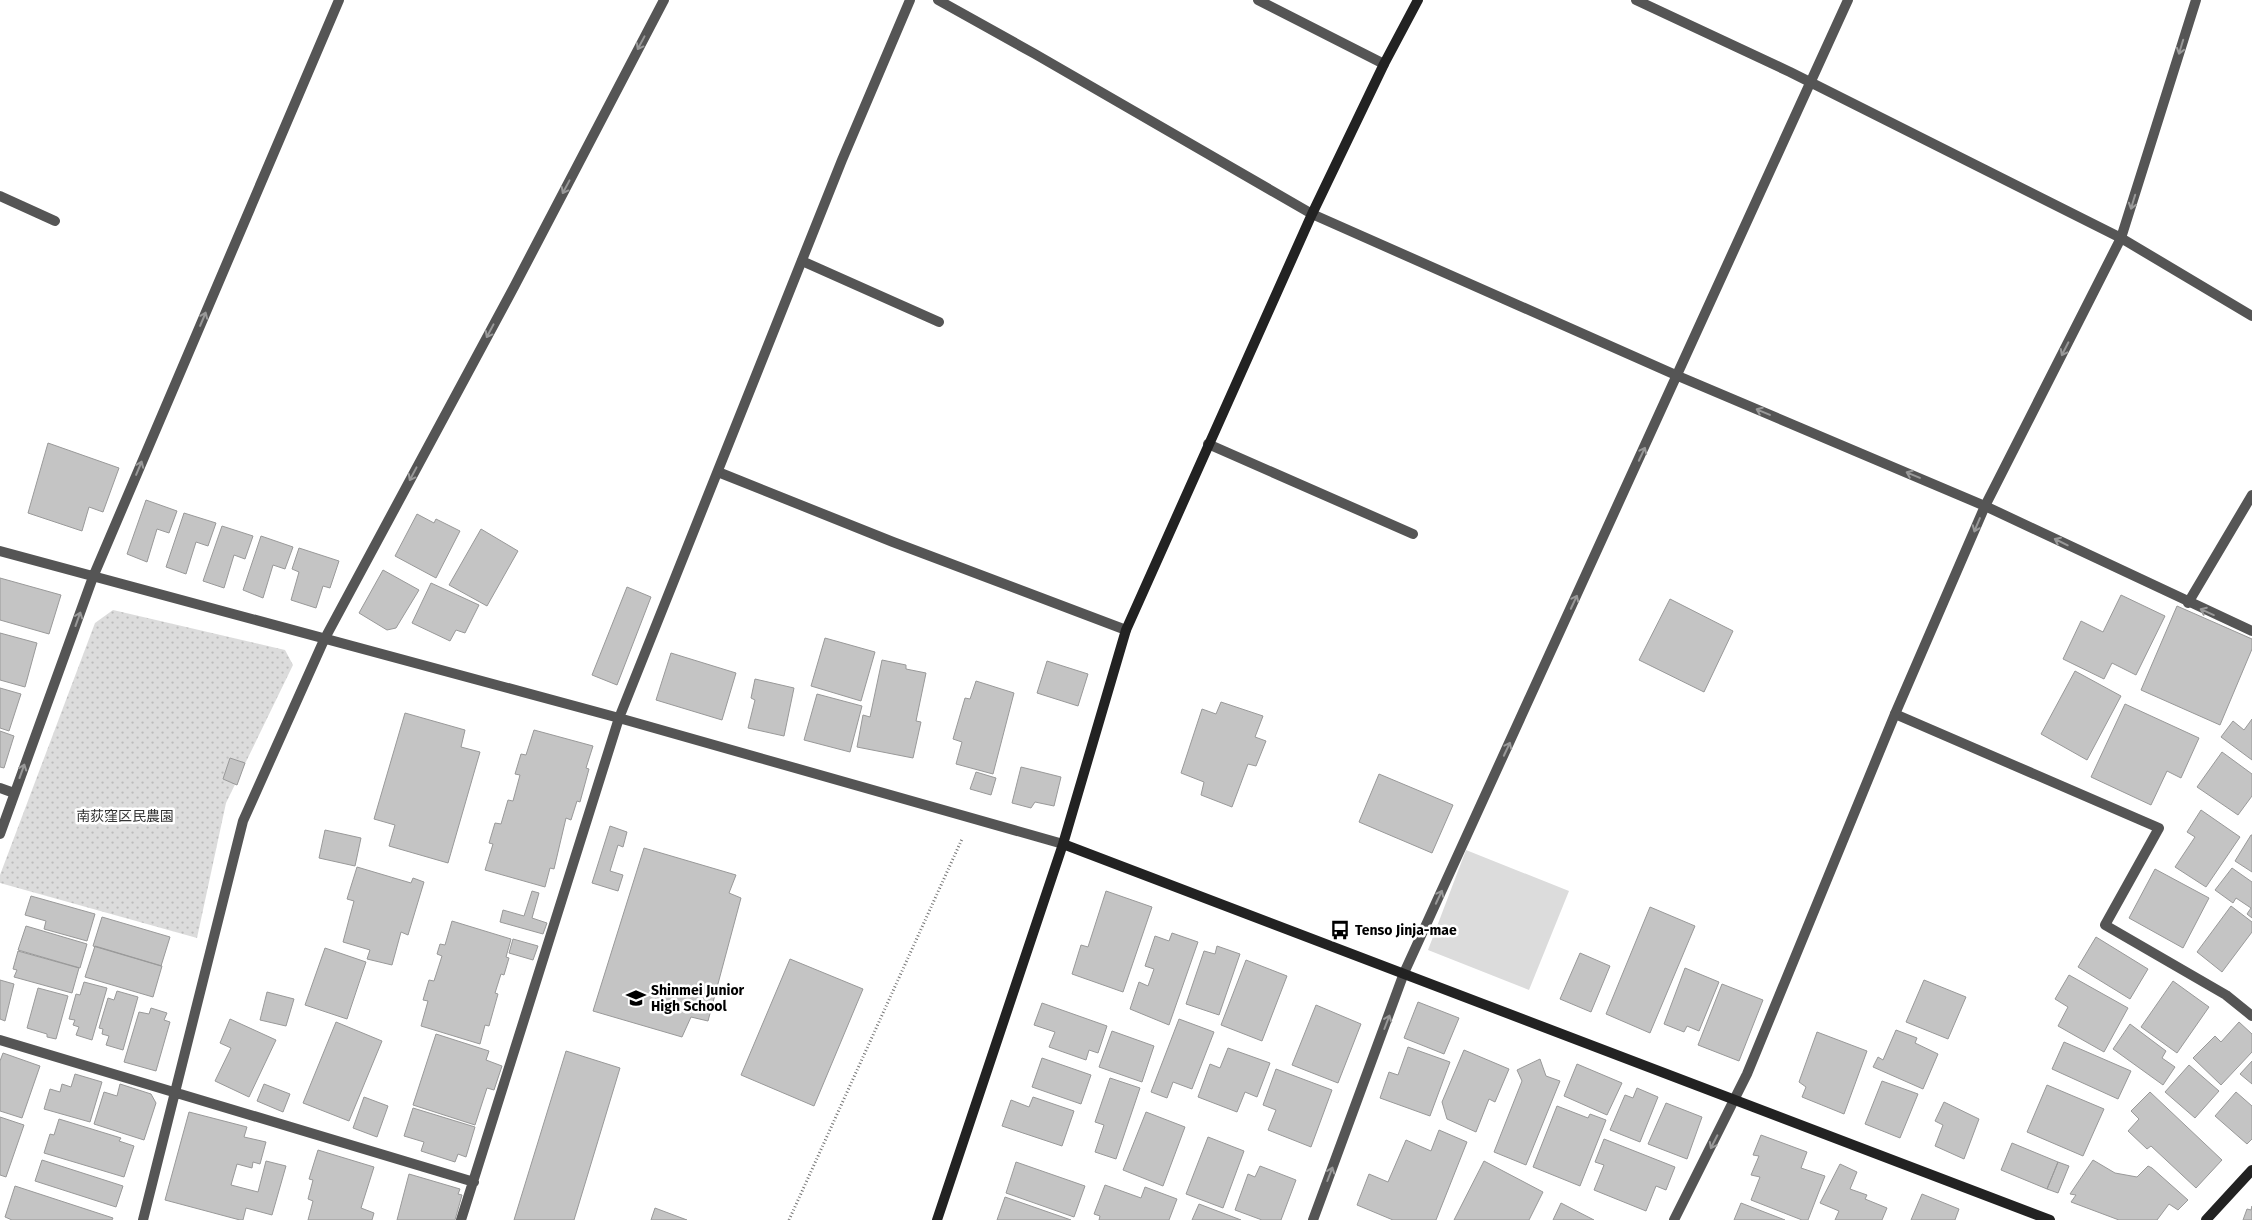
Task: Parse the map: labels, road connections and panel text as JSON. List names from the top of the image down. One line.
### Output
{"parks":["南荻窪区民農園"],"places":{"bus stop":["Tenso Jinja-mae"],"school or university":["Shinmei Junior High School"]}}
